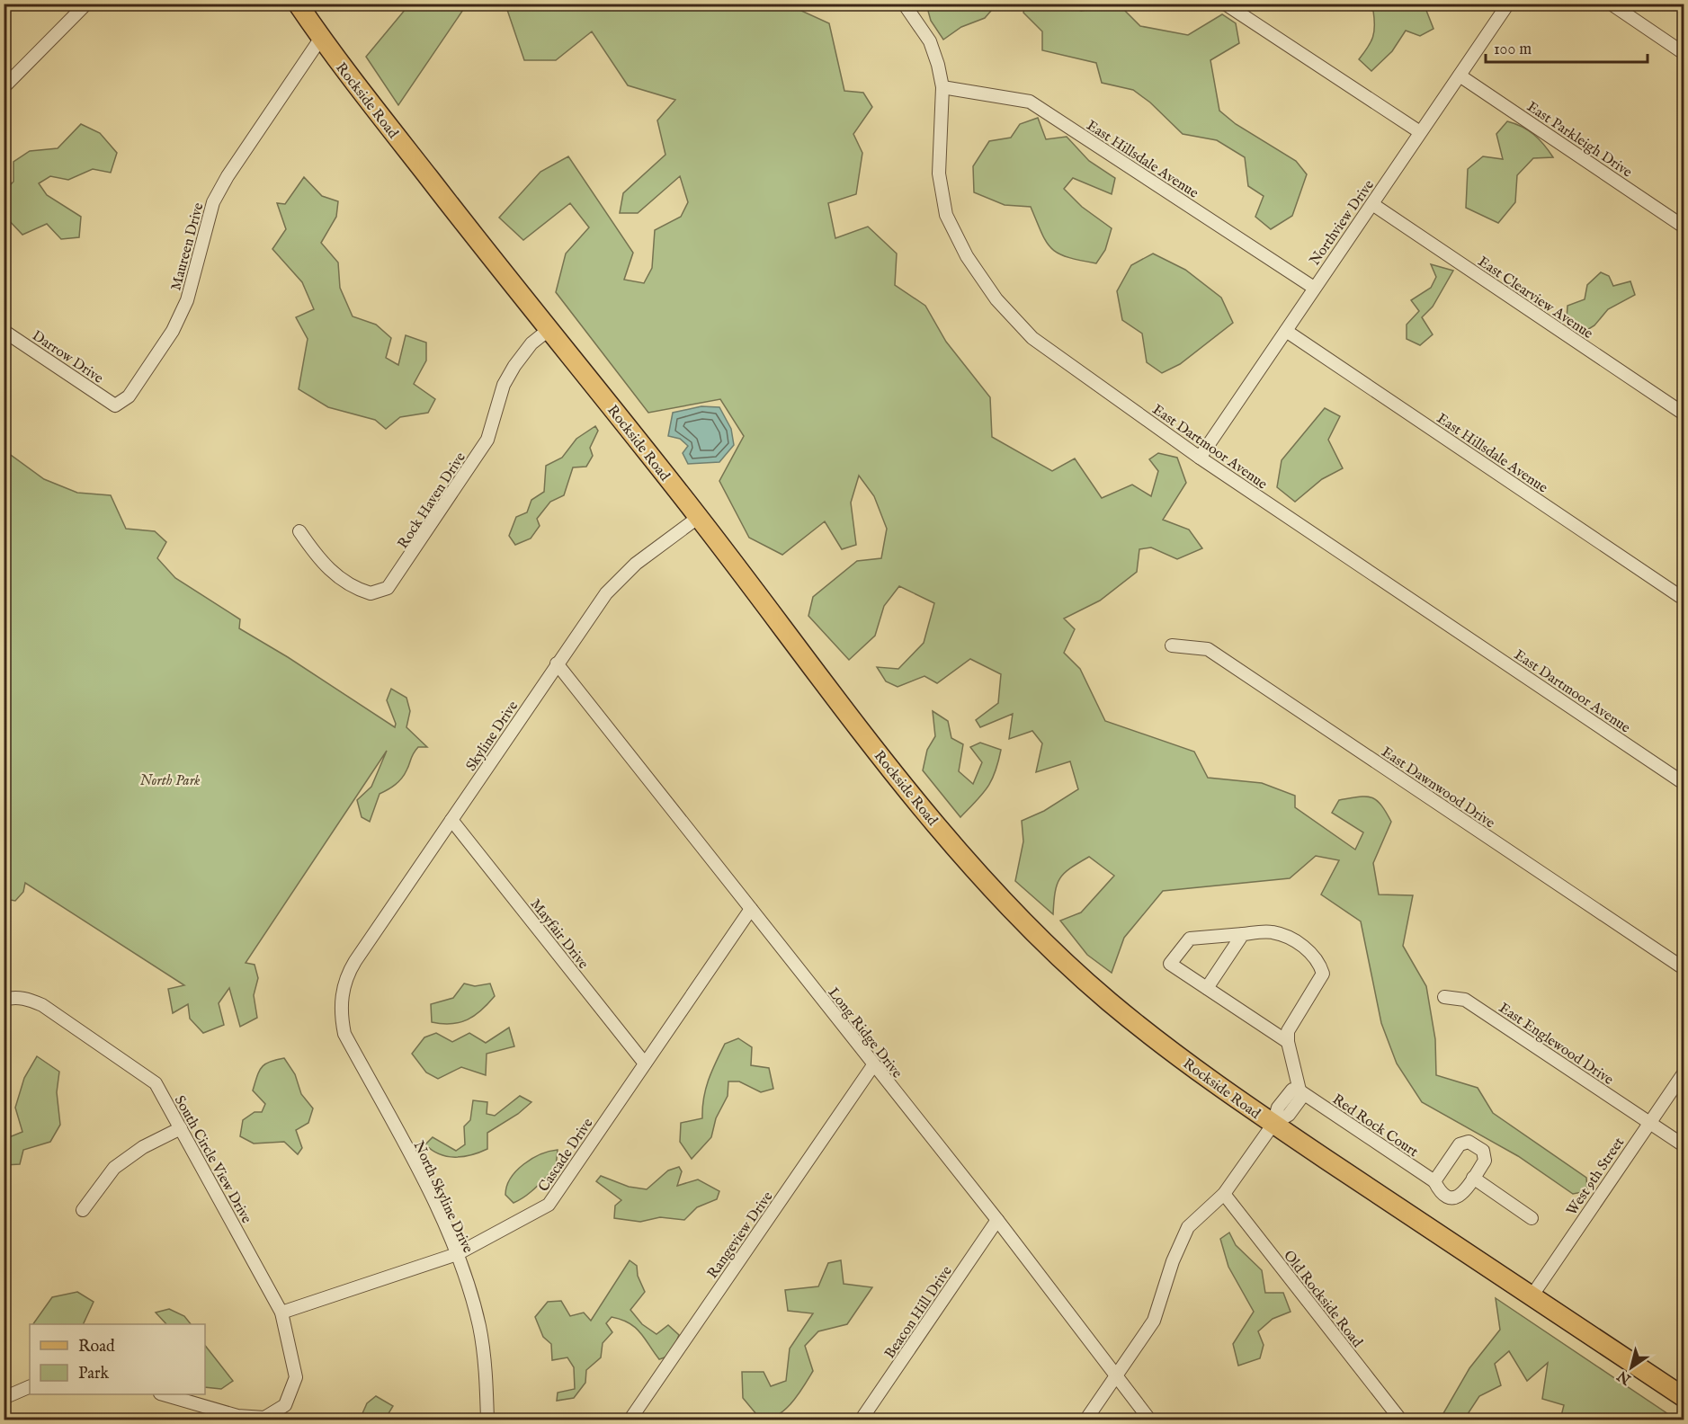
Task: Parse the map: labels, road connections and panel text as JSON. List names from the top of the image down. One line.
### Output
{"streets":{"main road":["Rockside Road"],"street":["East Parkleigh Drive","East Hillsdale Avenue","Northview Drive","Maureen Drive","East Clearview Avenue","Darrow Drive","East Dartmoor Avenue","Rock Haven Drive","Skyline Drive","East Dawnwood Drive","Mayfair Drive","Long Ridge Drive","East Englewood Drive","Red Rock Court","Cascade Drive","South Circle View Drive","West 9th Street","North Skyline Drive","Rangeview Drive","Old Rockside Road","Beacon Hill Drive"]},"crossings":[["Rockside Road","Maureen Drive"],["Rockside Road","Rock Haven Drive"],["Rockside Road","Skyline Drive"],["Rockside Road","West 9th Street"],["East Parkleigh Drive","Northview Drive"],["East Hillsdale Avenue","Northview Drive"],["East Hillsdale Avenue","East Dartmoor Avenue"],["Northview Drive","East Clearview Avenue"],["Northview Drive","East Dartmoor Avenue"],["Maureen Drive","Darrow Drive"],["Skyline Drive","Mayfair Drive"],["Skyline Drive","Long Ridge Drive"],["Skyline Drive","North Skyline Drive"],["Mayfair Drive","Cascade Drive"],["Long Ridge Drive","Cascade Drive"],["Long Ridge Drive","Rangeview Drive"],["Long Ridge Drive","Beacon Hill Drive"],["East Englewood Drive","West 9th Street"],["Cascade Drive","South Circle View Drive"],["Cascade Drive","North Skyline Drive"]],"parks":["North Park"],"legend":["Road","Park"],"scale_bar":"100 m","north":"bottom left"}
